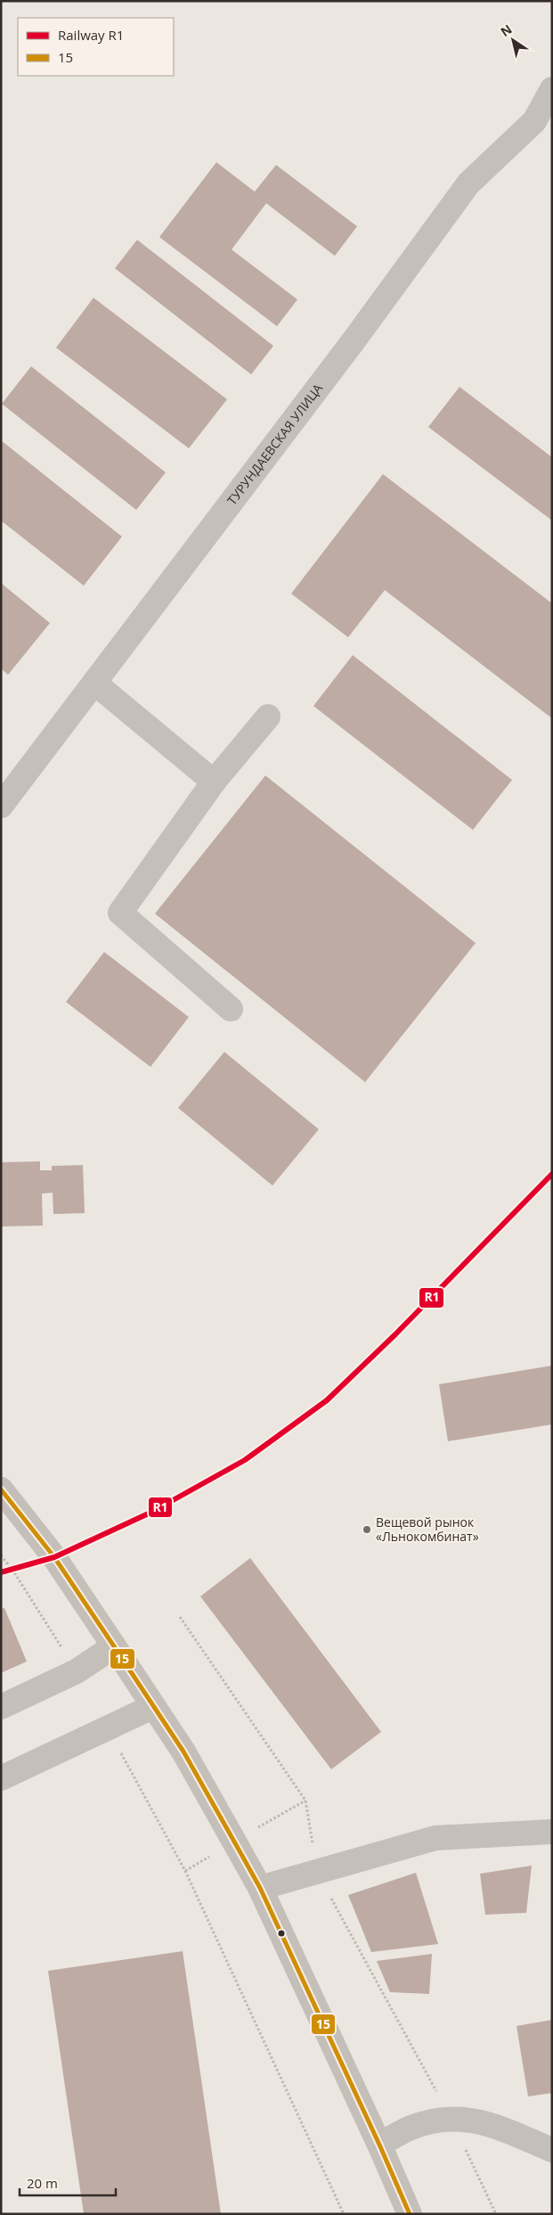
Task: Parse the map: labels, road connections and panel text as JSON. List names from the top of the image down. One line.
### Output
{"streets":{"street":["ТУРУНДАЕВСКАЯ УЛИЦА"]},"places":["Вещевой рынок «Льнокомбинат»"],"lines":["rail line R1","transit line 15"],"legend":["Railway R1","15"],"scale_bar":"20 m","north":"top left"}
